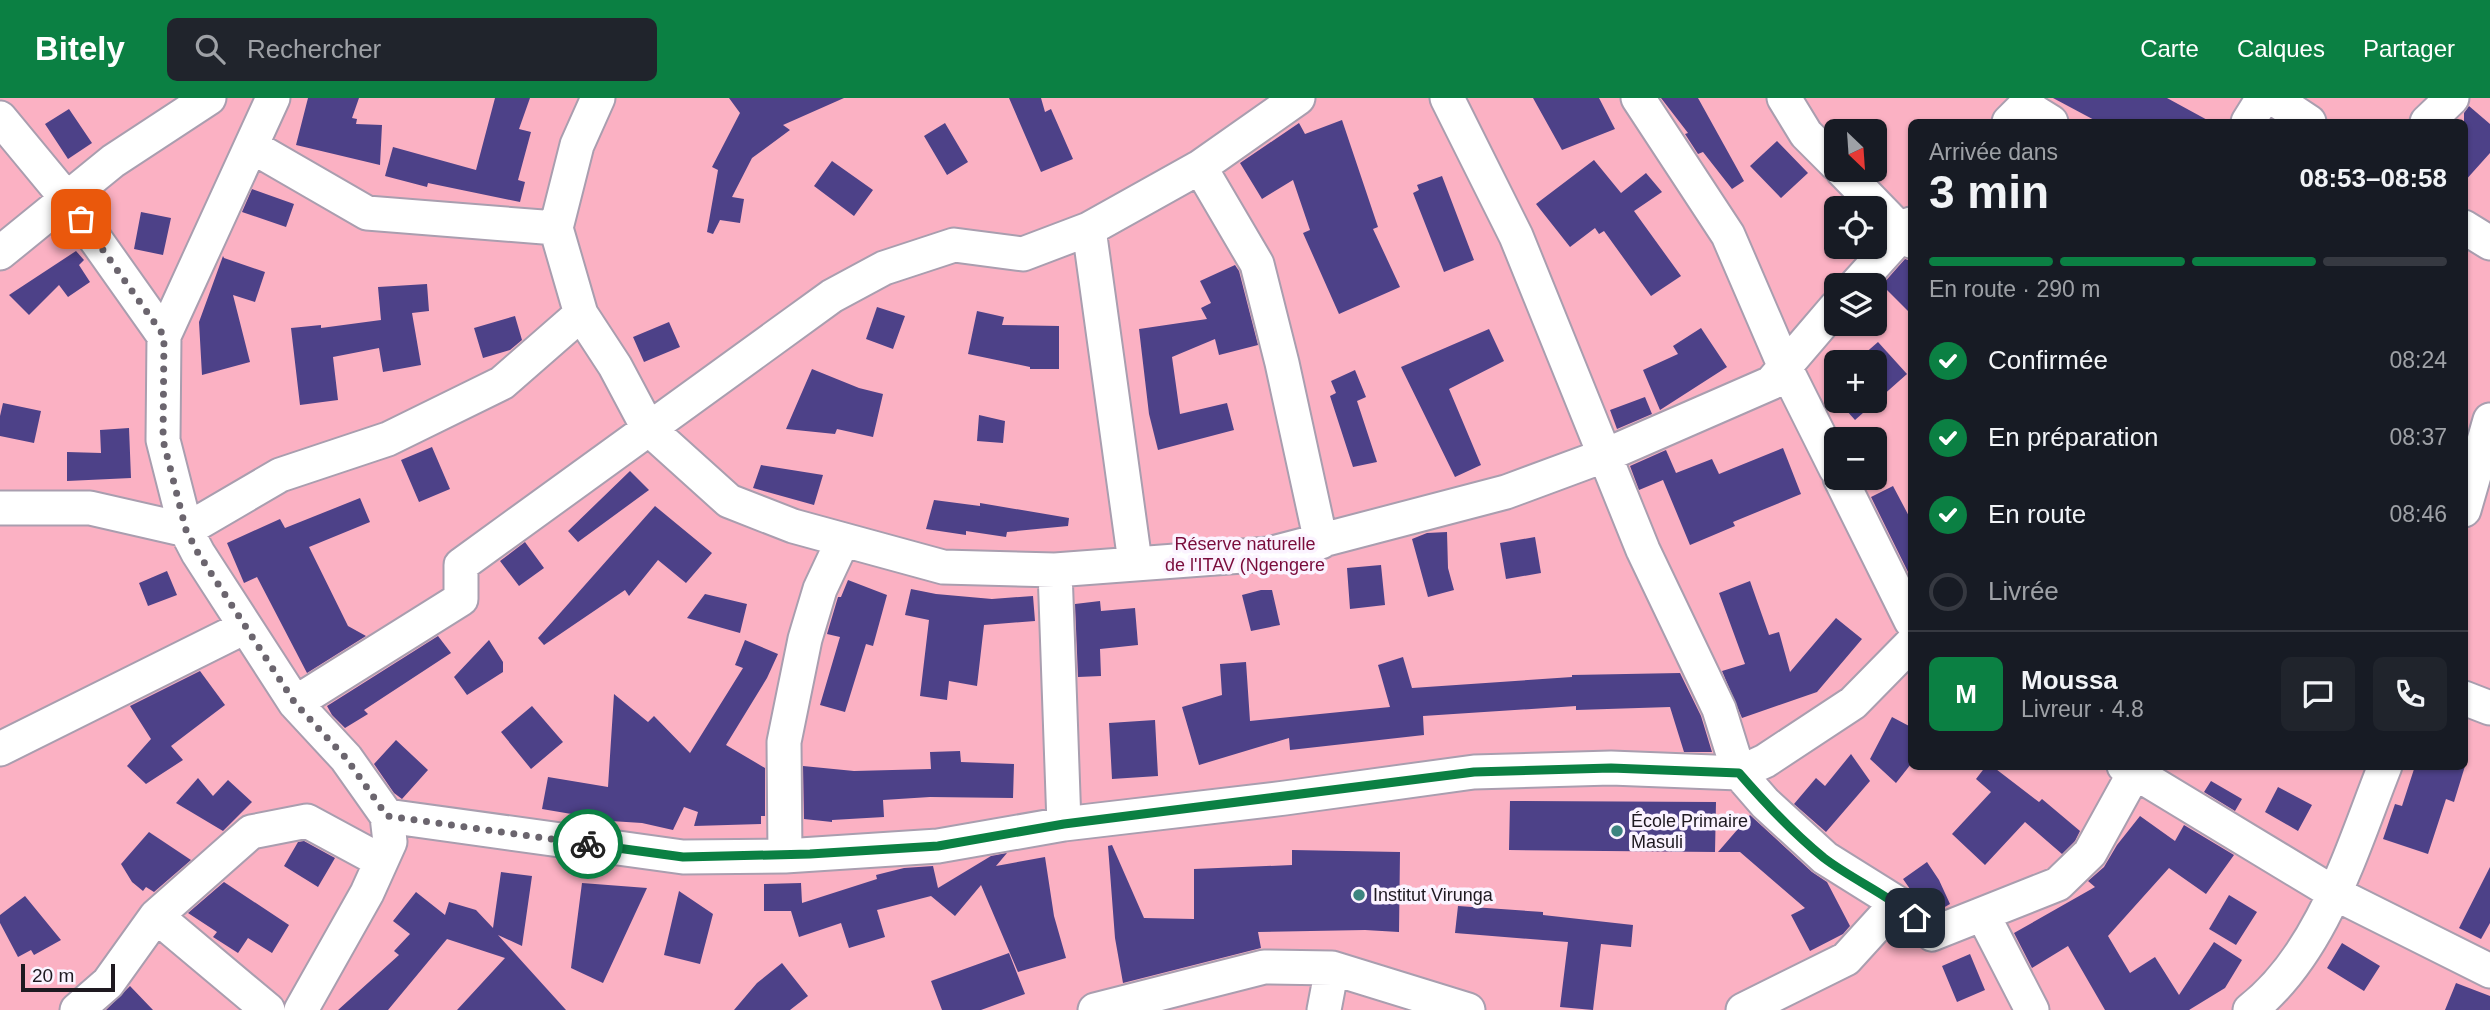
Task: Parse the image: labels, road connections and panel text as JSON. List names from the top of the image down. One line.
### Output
{"parks":["Réserve naturelle de l'ITAV (Ngengere"],"places":["École Primaire Masuli","Institut Virunga"],"scale_bar":"20 m","north":"bottom right","page":{"header":"Bitely","search":"Rechercher","nav":["Carte","Calques","Partager"],"map_buttons":["+","−"],"heading":["3 min","Arrivée dans","08:53–08:58"],"panel":["Moussa","Livreur · 4.8"],"bar":"En route · 290 m","list":[["Confirmée","08:24"],["En préparation","08:37"],["En route","08:46"],"Livrée"],"round":"M","scale":"20 m"}}
